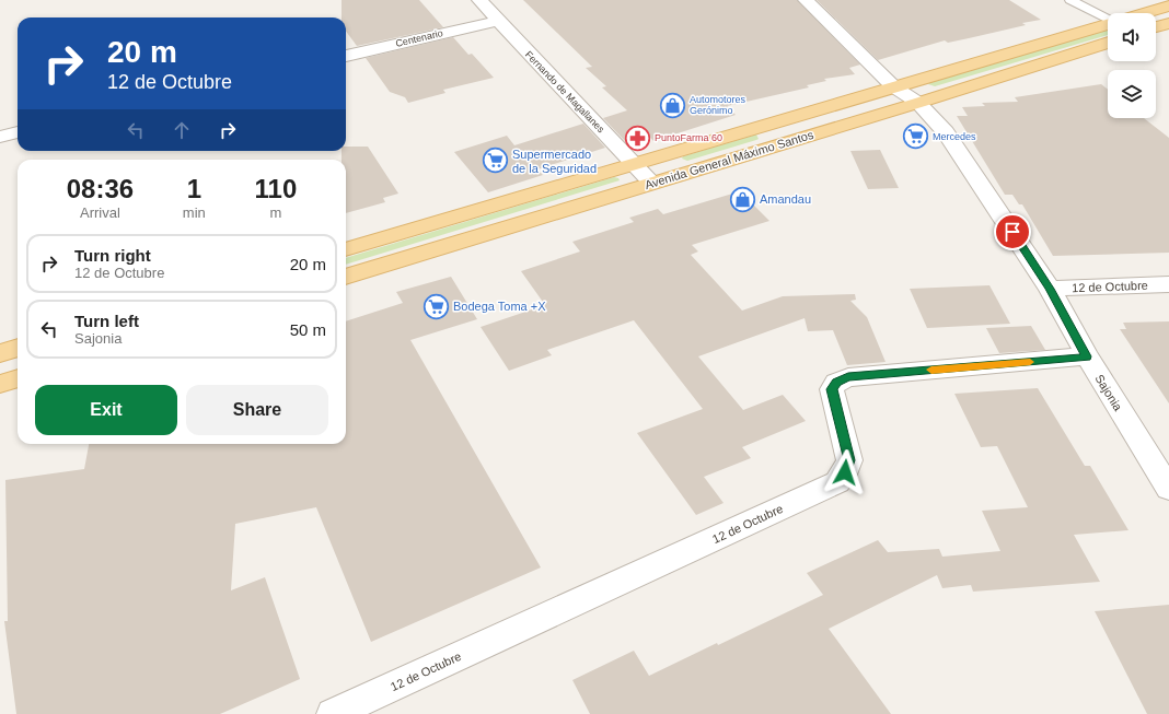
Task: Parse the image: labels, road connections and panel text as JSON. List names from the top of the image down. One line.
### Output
{"streets":{"main road":["Avenida General Máximo Santos"],"street":["Centenario","Fernando de Magallanes","12 de Octubre","Sajonia"]},"crossings":[["Centenario","Fernando de Magallanes"],["Fernando de Magallanes","Avenida General Máximo Santos"],["Avenida General Máximo Santos","Sajonia"],["12 de Octubre","Sajonia"]],"places":{"shop":["Automotores Gerónimo","Amandau"],"supermarket":["Mercedes","Supermercado de la Seguridad","Bodega Toma +X"],"pharmacy":["PuntoFarma 60"]},"page":{"turn":["20 m","12 de Octubre"],"eta":["08:36","Arrival","1","min","110","m"],"list":[{"name":"Turn right","note":"12 de Octubre","value":"20 m"},{"name":"Turn left","note":"Sajonia","value":"50 m"}],"buttons":["Exit","Share"]}}
